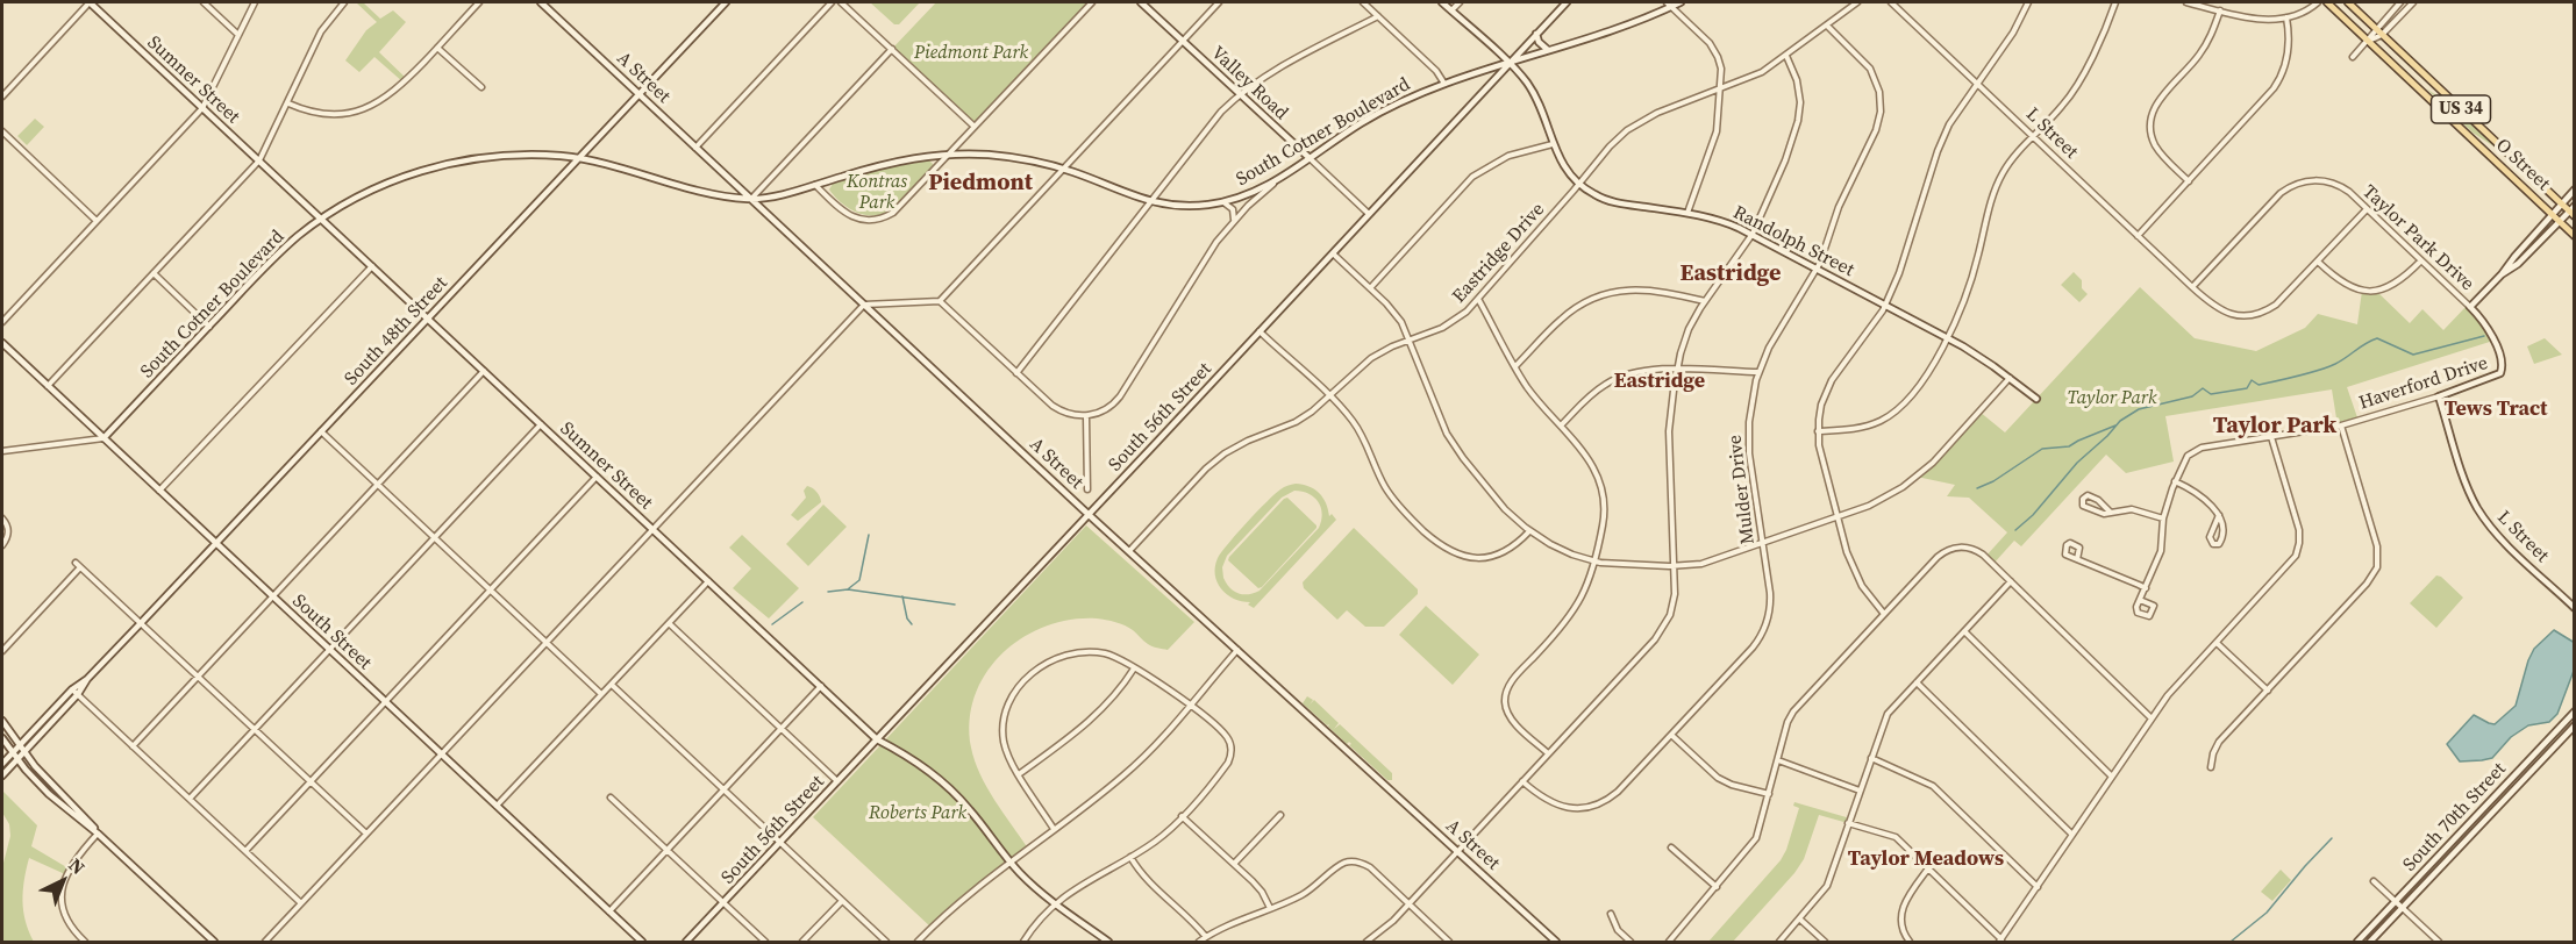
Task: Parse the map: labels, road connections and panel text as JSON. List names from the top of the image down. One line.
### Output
{"streets":{"main road":["A Street","Sumner Street","Valley Road","US 34","South Cotner Boulevard","L Street","O Street","Taylor Park Drive","Randolph Street","South 48th Street","Haverford Drive","South 56th Street","South Street","South 70th Street"],"street":["Eastridge Drive","Mulder Drive"]},"crossings":[["A Street","South Cotner Boulevard"],["A Street","Eastridge Drive"],["A Street","South 48th Street"],["A Street","South 56th Street"],["Sumner Street","South Cotner Boulevard"],["Sumner Street","South 48th Street"],["Sumner Street","South 56th Street"],["Valley Road","South Cotner Boulevard"],["Valley Road","South 56th Street"],["South Cotner Boulevard","Randolph Street"],["South Cotner Boulevard","South 48th Street"],["South Cotner Boulevard","South 56th Street"],["South Cotner Boulevard","South Street"],["L Street","Taylor Park Drive"],["L Street","Haverford Drive"],["Taylor Park Drive","Haverford Drive"],["Randolph Street","Eastridge Drive"],["Randolph Street","South 56th Street"],["Randolph Street","Mulder Drive"],["Eastridge Drive","Mulder Drive"],["South 48th Street","South Street"]],"districts":["Piedmont","Eastridge","Eastridge","Tews Tract","Taylor Park","Taylor Meadows"],"parks":["Piedmont Park","Kontras Park","Taylor Park","Roberts Park"],"north":"top right"}
